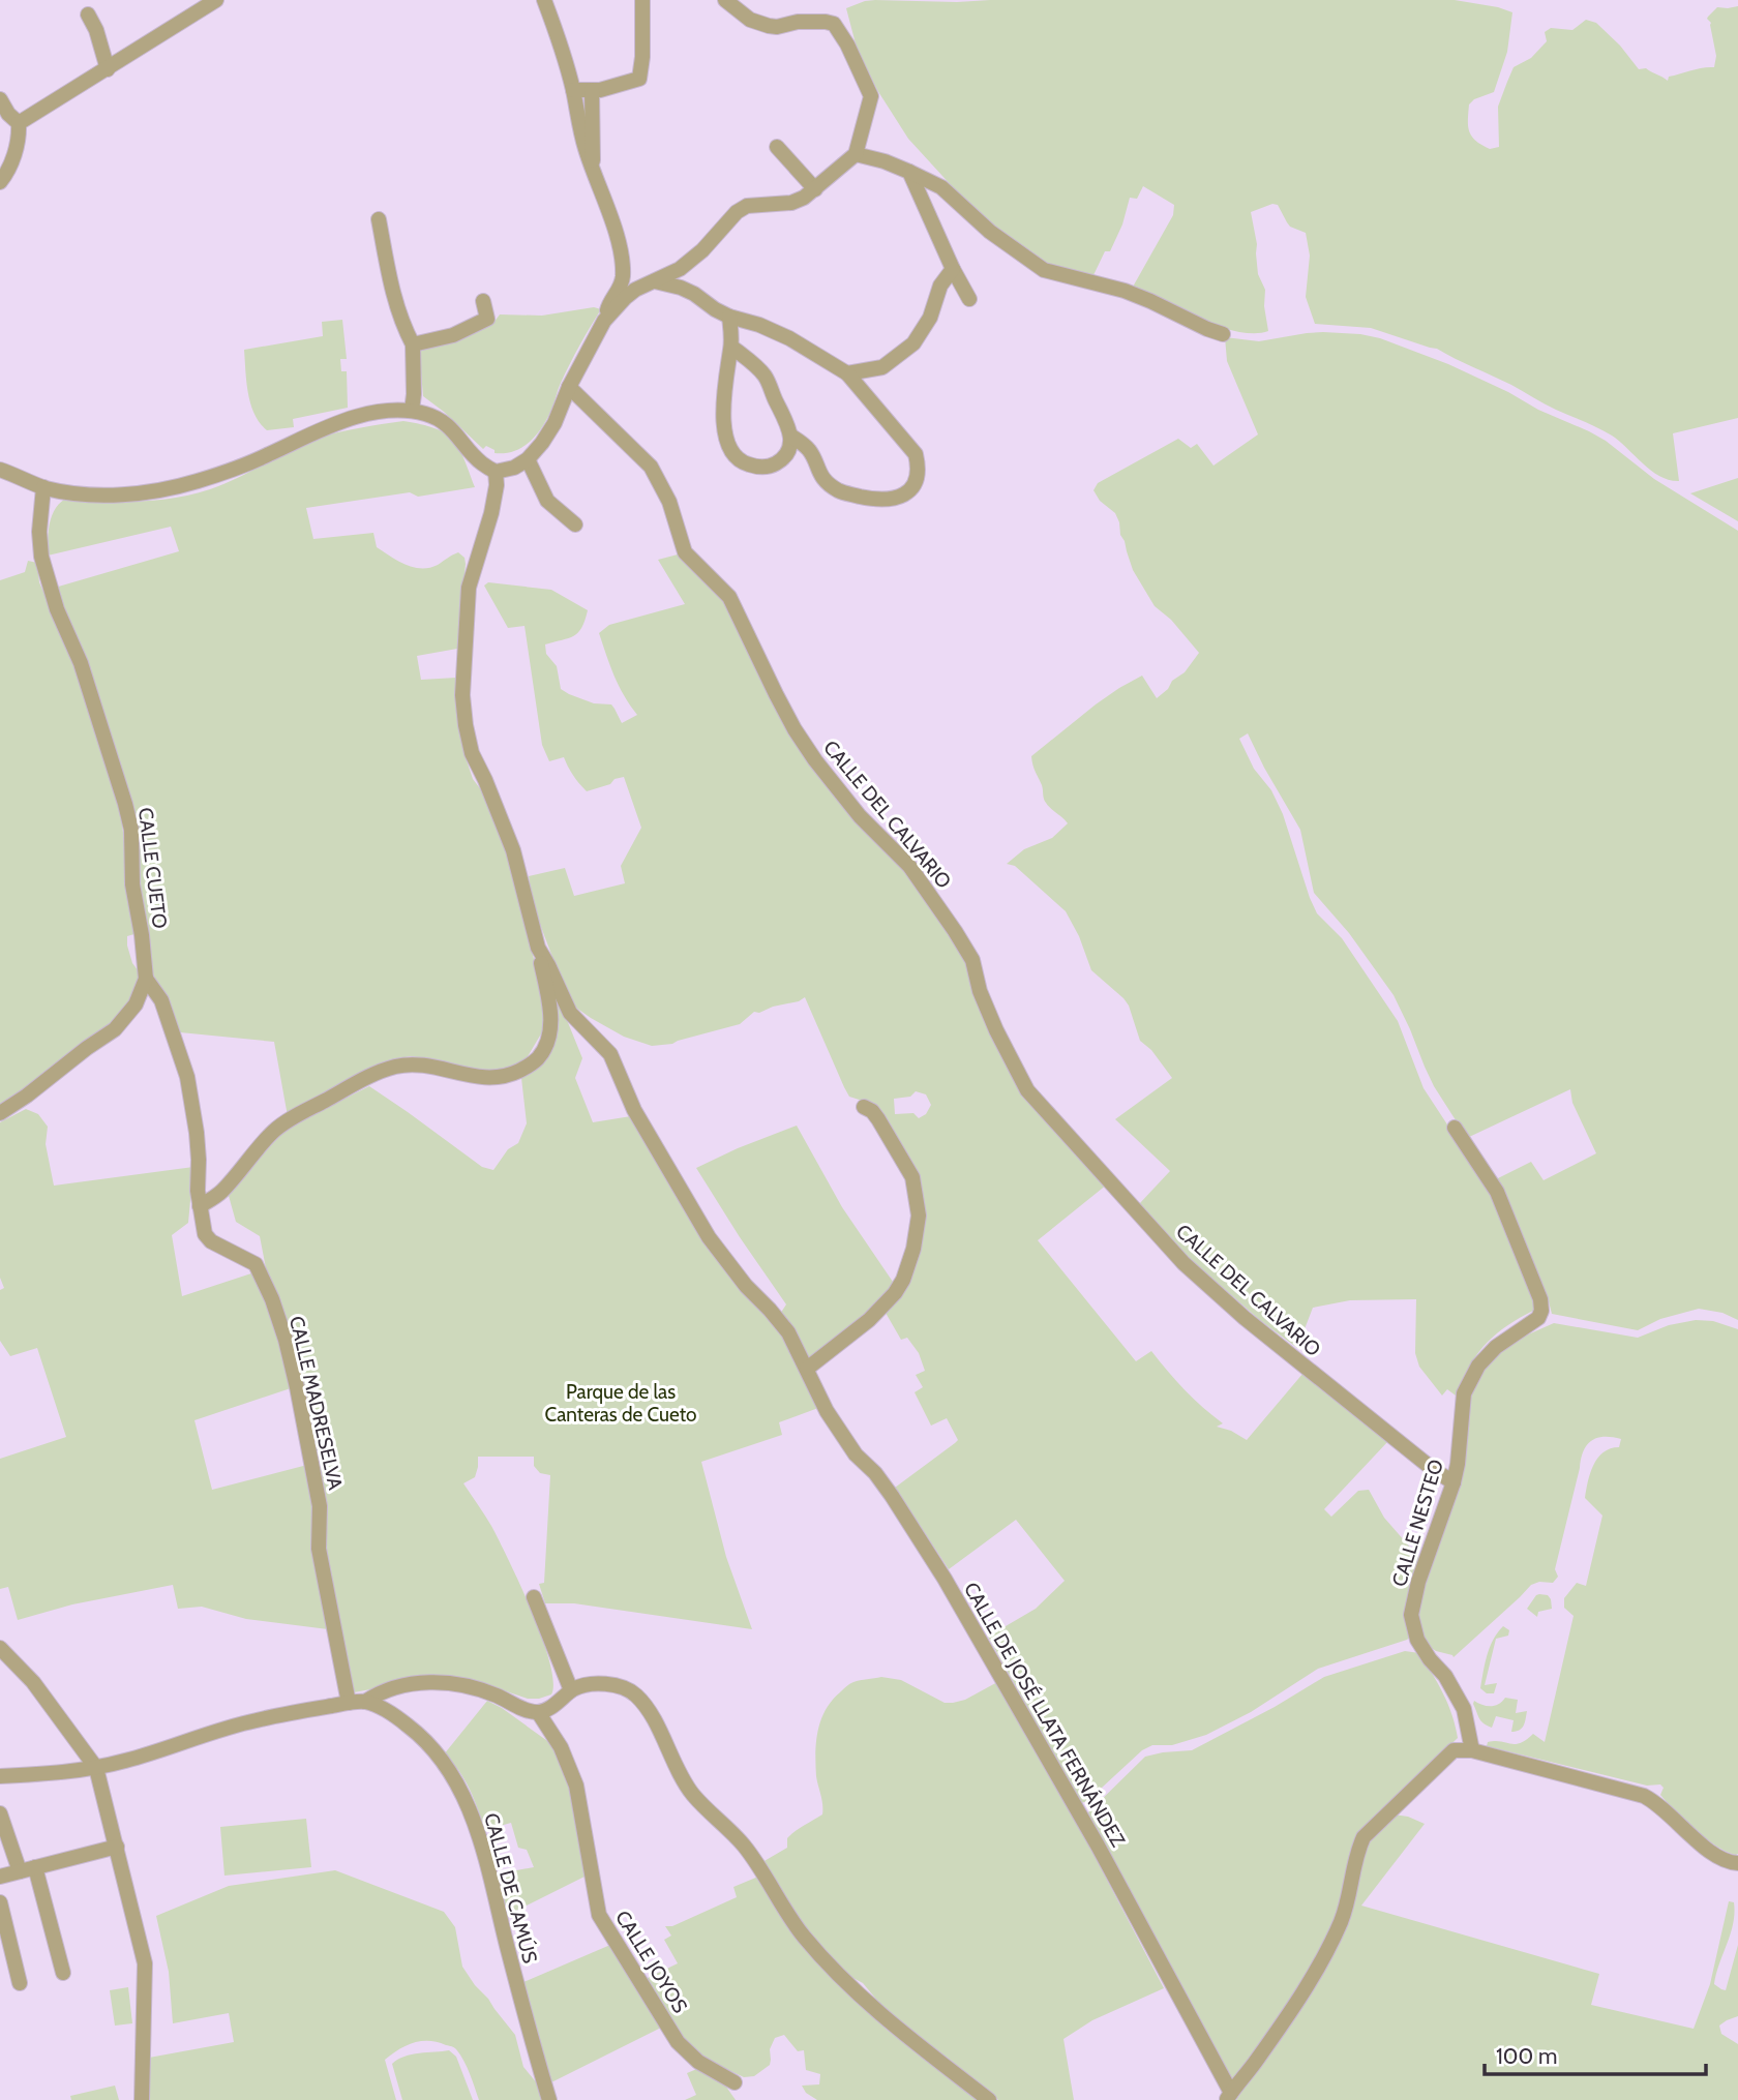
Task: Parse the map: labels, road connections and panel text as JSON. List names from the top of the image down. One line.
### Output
{"streets":{"street":["CALLE DEL CALVARIO","CALLE CUETO","CALLE MADRESELVA","CALLE NESTEO","CALLE DE JOSÉ LLATA FERNÁNDEZ","CALLE DE CAMÚS","CALLE JOYOS"]},"crossings":[["CALLE DEL CALVARIO","CALLE NESTEO"],["CALLE CUETO","CALLE MADRESELVA"],["CALLE MADRESELVA","CALLE DE CAMÚS"]],"parks":["Parque de las Canteras de Cueto"],"scale_bar":"100 m"}
